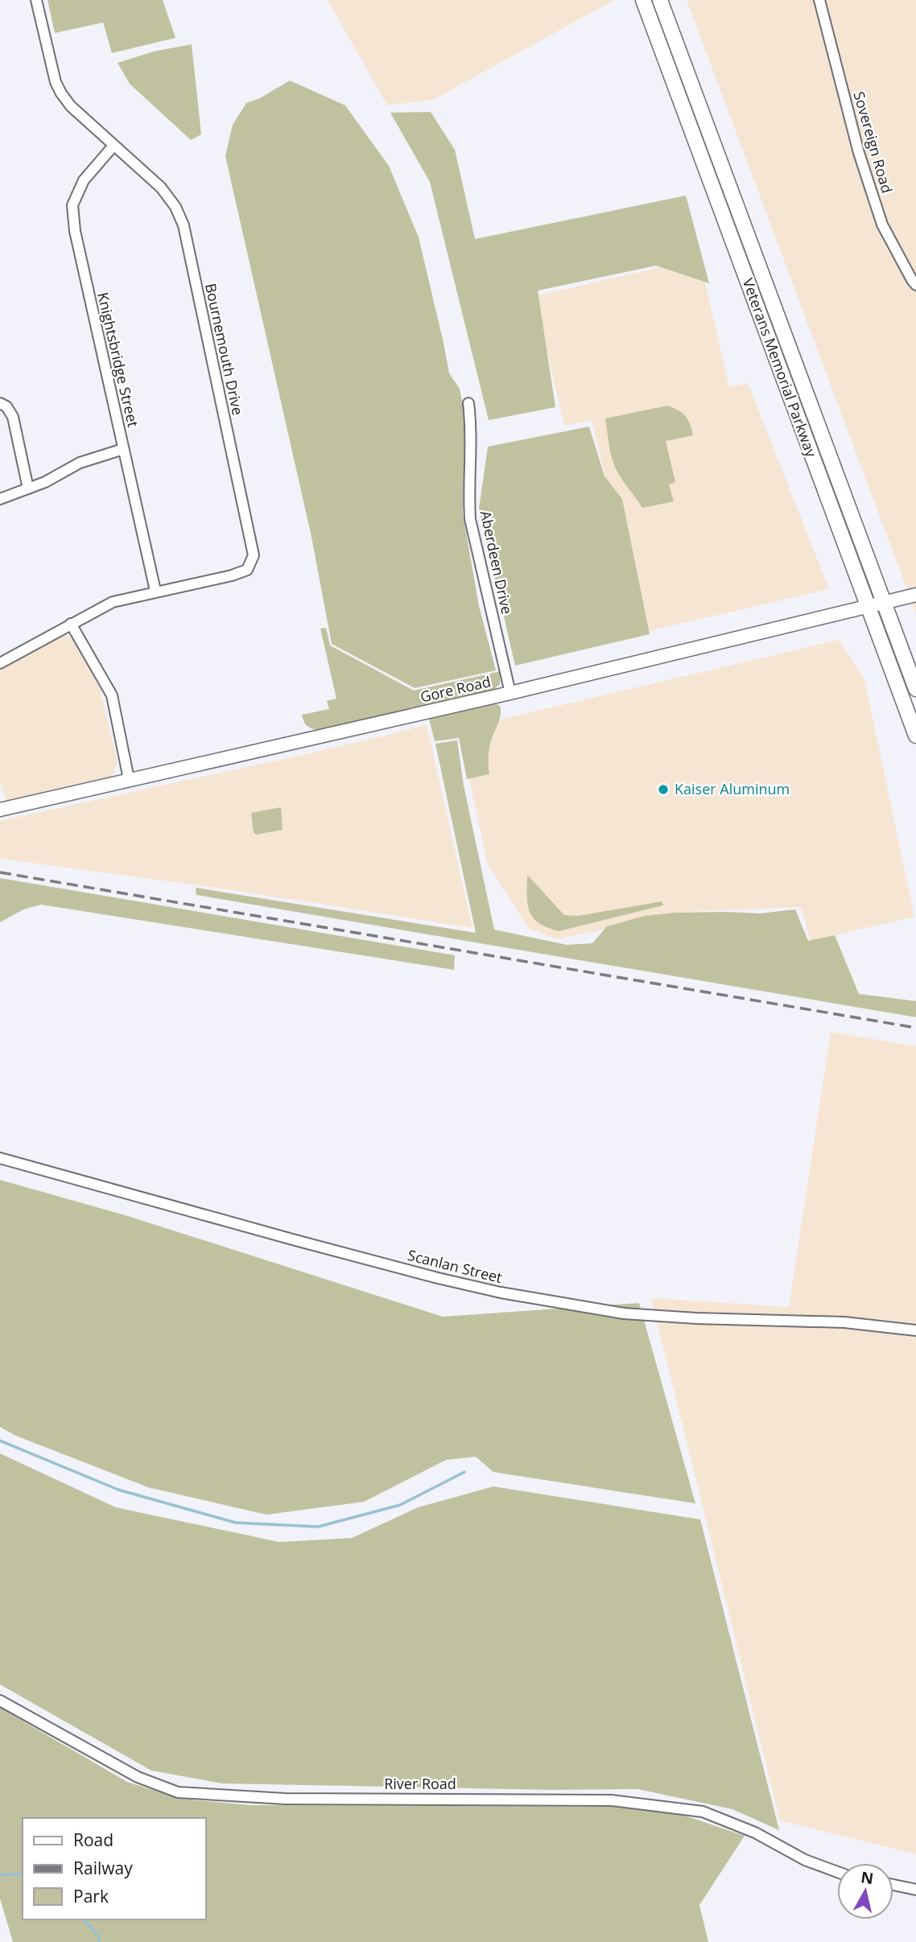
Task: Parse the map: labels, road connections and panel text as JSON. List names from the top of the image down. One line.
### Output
{"streets":{"highway":["Veterans Memorial Parkway"],"main road":["Gore Road"],"street":["Sovereign Road","Bournemouth Drive","Knightsbridge Street","Aberdeen Drive","Scanlan Street","River Road"]},"crossings":[["Bournemouth Drive","Knightsbridge Street"],["Veterans Memorial Parkway","Gore Road"],["Aberdeen Drive","Gore Road"]],"places":["Kaiser Aluminum"],"legend":["Road","Railway","Park"],"north":"top"}
